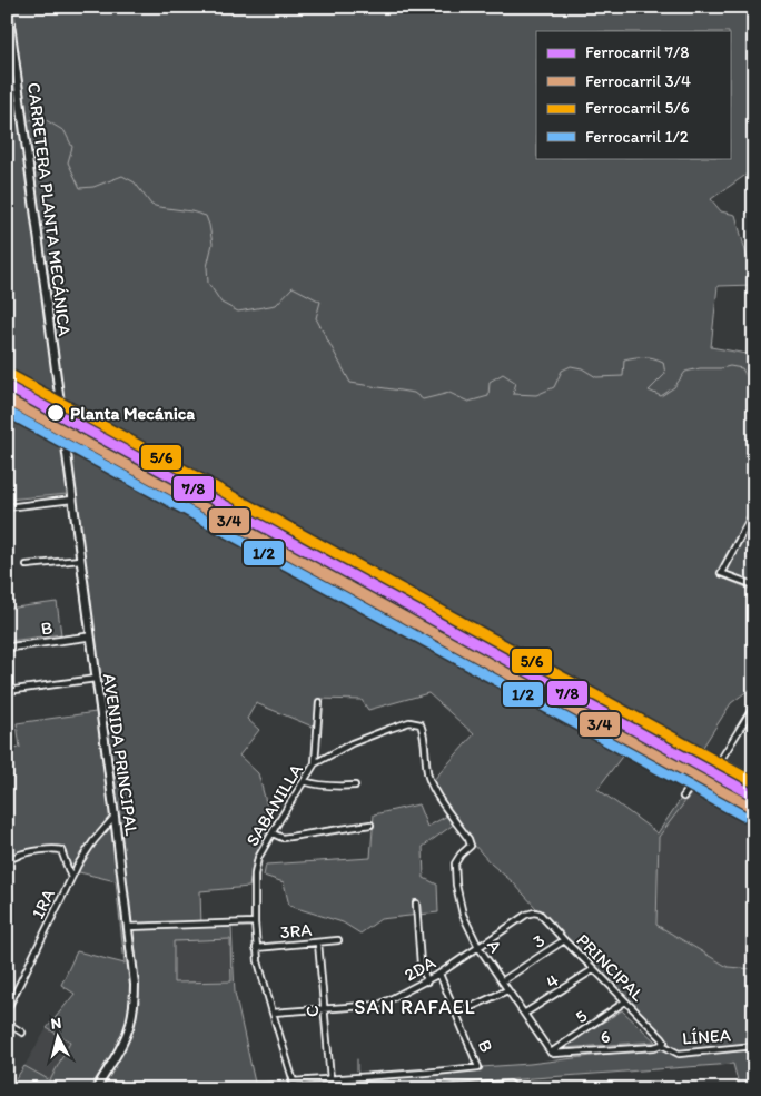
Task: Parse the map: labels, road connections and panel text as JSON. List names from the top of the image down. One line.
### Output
{"streets":{"main road":["CARRETERA PLANTA MECÁNICA","AVENIDA PRINCIPAL"],"street":["B","SABANILLA","1RA","3RA","3","A","PRINCIPAL","2DA","4","C","5","6","LÍNEA"]},"crossings":[["CARRETERA PLANTA MECÁNICA","AVENIDA PRINCIPAL"],["B","AVENIDA PRINCIPAL"],["B","2DA"],["B","C"],["AVENIDA PRINCIPAL","1RA"],["SABANILLA","3RA"],["SABANILLA","A"],["SABANILLA","2DA"],["3RA","C"],["3","A"],["3","PRINCIPAL"],["A","2DA"],["A","4"],["A","5"],["A","6"],["PRINCIPAL","2DA"],["PRINCIPAL","4"],["PRINCIPAL","5"],["PRINCIPAL","6"],["PRINCIPAL","LÍNEA"],["2DA","C"],["5","6"],["6","LÍNEA"]],"districts":["SAN RAFAEL"],"places":["Planta Mecánica"],"lines":["rail line 5/6","rail line 7/8","rail line 3/4","rail line 1/2"],"legend":["Ferrocarril 7/8","Ferrocarril 3/4","Ferrocarril 5/6","Ferrocarril 1/2"],"north":"top"}
